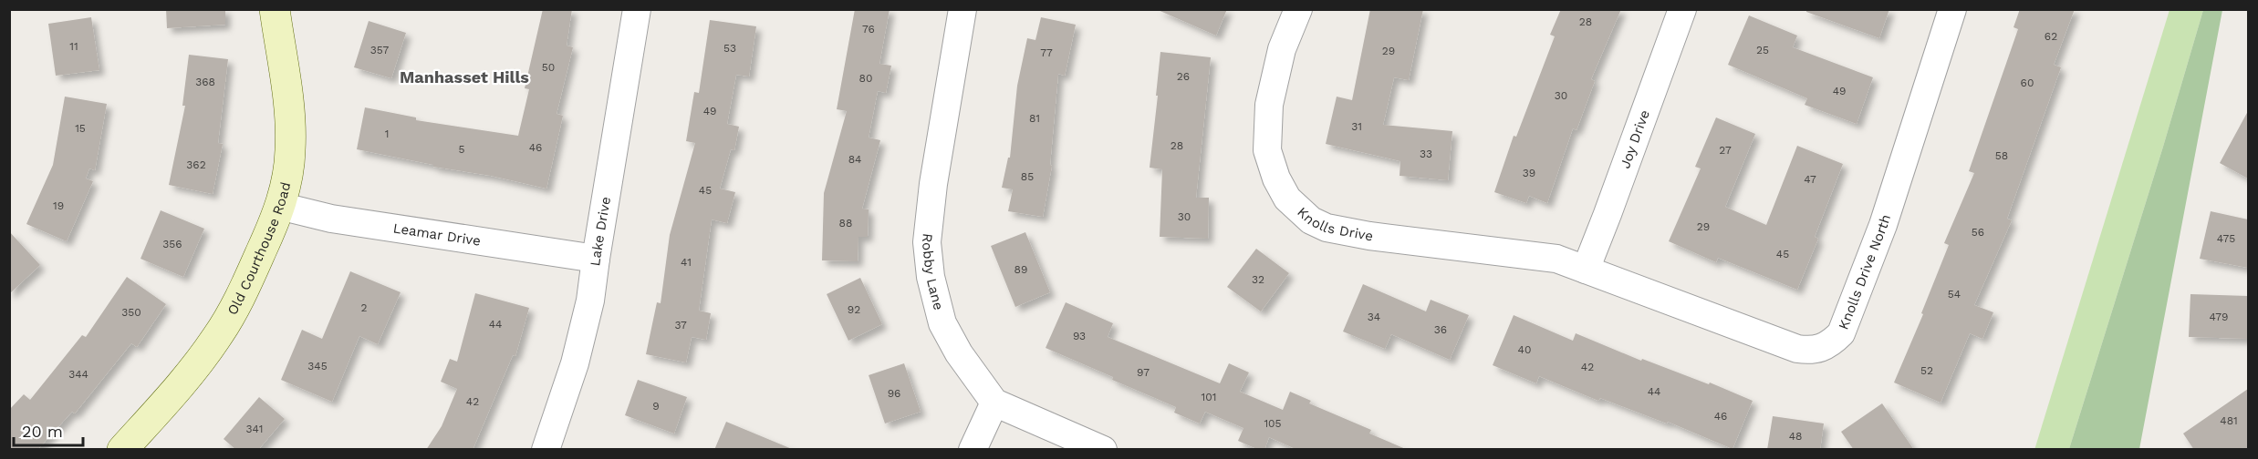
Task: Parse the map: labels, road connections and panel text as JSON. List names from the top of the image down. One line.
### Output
{"streets":{"street":["Joy Drive","Knolls Drive","Lake Drive","Leamar Drive","Old Courthouse Road","Robby Lane","Knolls Drive North"]},"crossings":[["Joy Drive","Knolls Drive"],["Joy Drive","Knolls Drive North"],["Knolls Drive","Knolls Drive North"],["Lake Drive","Leamar Drive"],["Leamar Drive","Old Courthouse Road"]],"districts":["Manhasset Hills"],"house_numbers":["28","76","62","11","53","357","25","29","77","50","26","80","368","60","49","30","49","81","31","15","1","28","46","5","27","33","58","84","362","39","85","47","45","19","30","88","29","56","475","356","45","41","89","32","54","2","92","350","34","479","44","37","36","93","40","345","42","52","97","344","44","96","101","42","9","46","481","105","341","48"],"scale_bar":"20 m"}
